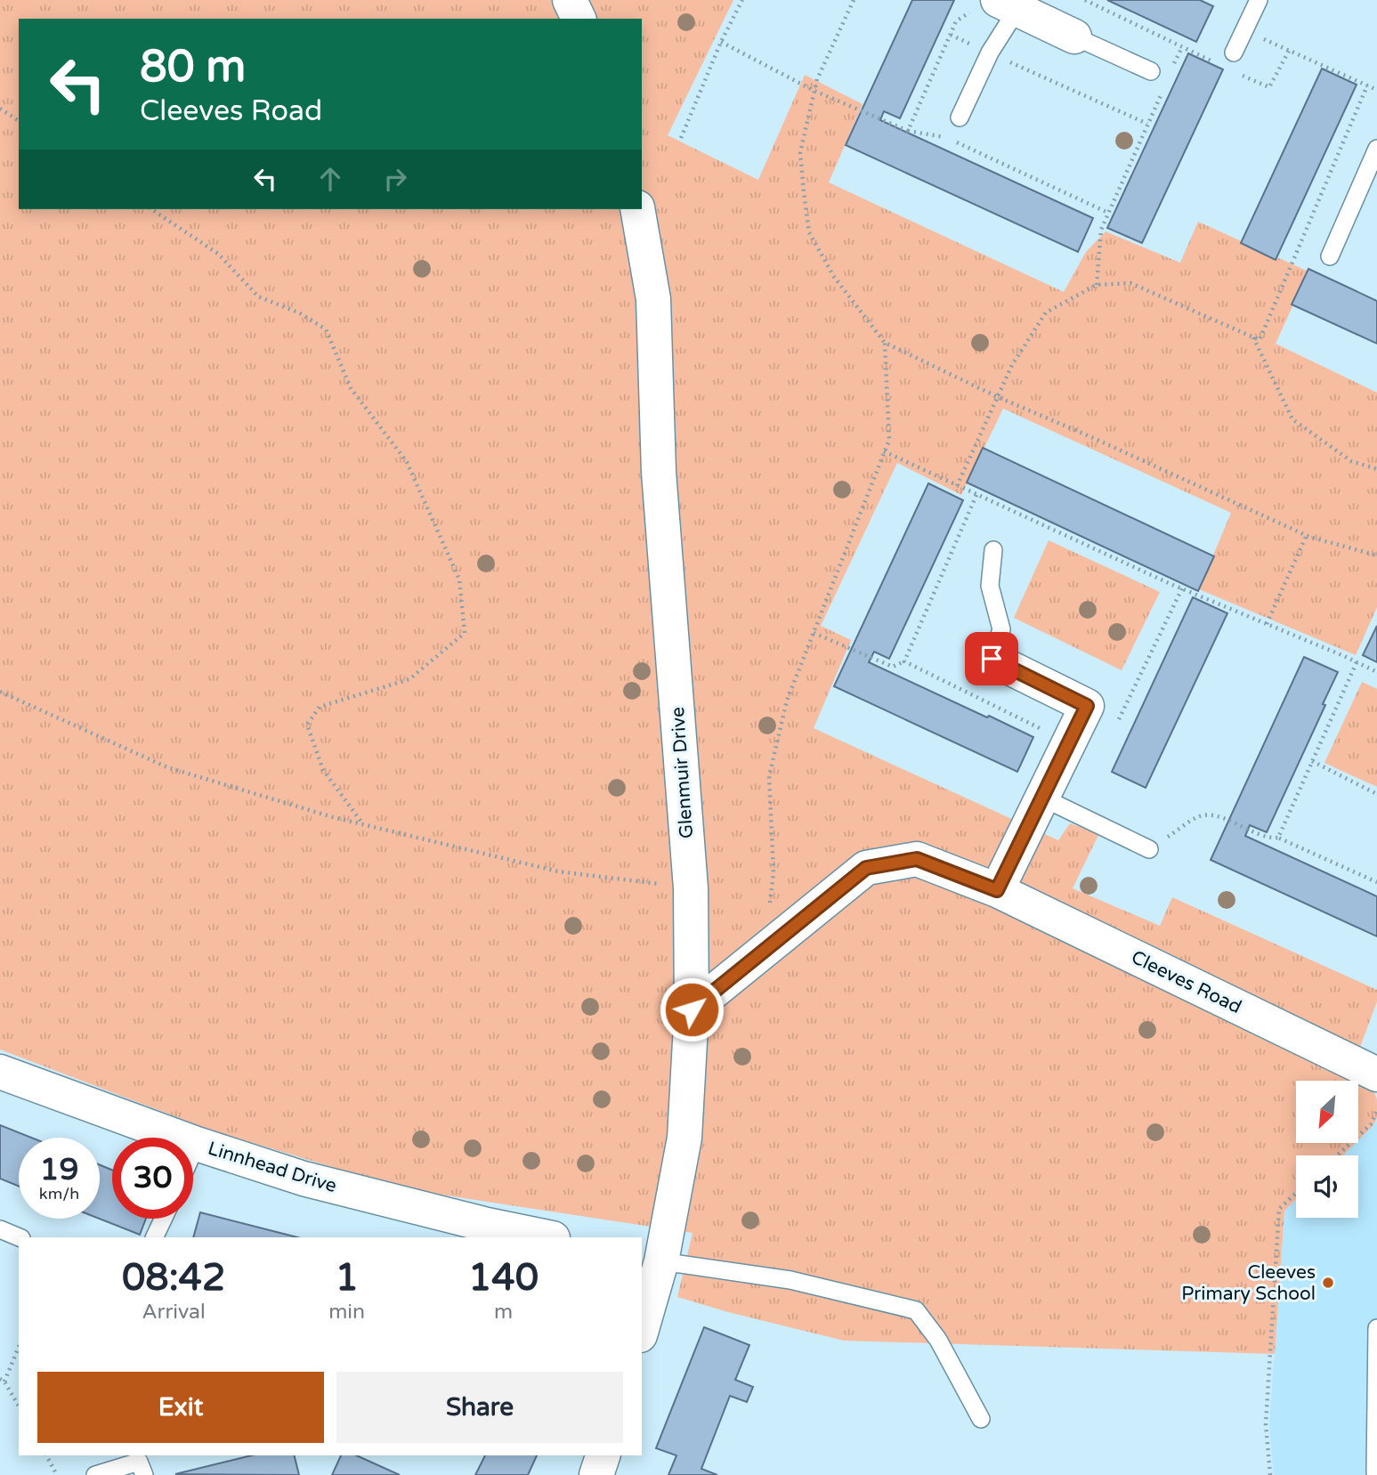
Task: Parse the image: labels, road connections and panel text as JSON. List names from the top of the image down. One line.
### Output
{"streets":{"street":["Glenmuir Drive","Cleeves Road","Linnhead Drive"]},"crossings":[["Glenmuir Drive","Cleeves Road"]],"places":["Cleeves Primary School"],"north":"bottom left","page":{"turn":["80 m","Cleeves Road"],"speed":"19 km/h","limit":"30","eta":["08:42","Arrival","1","min","140","m"],"buttons":["Exit","Share"]}}
